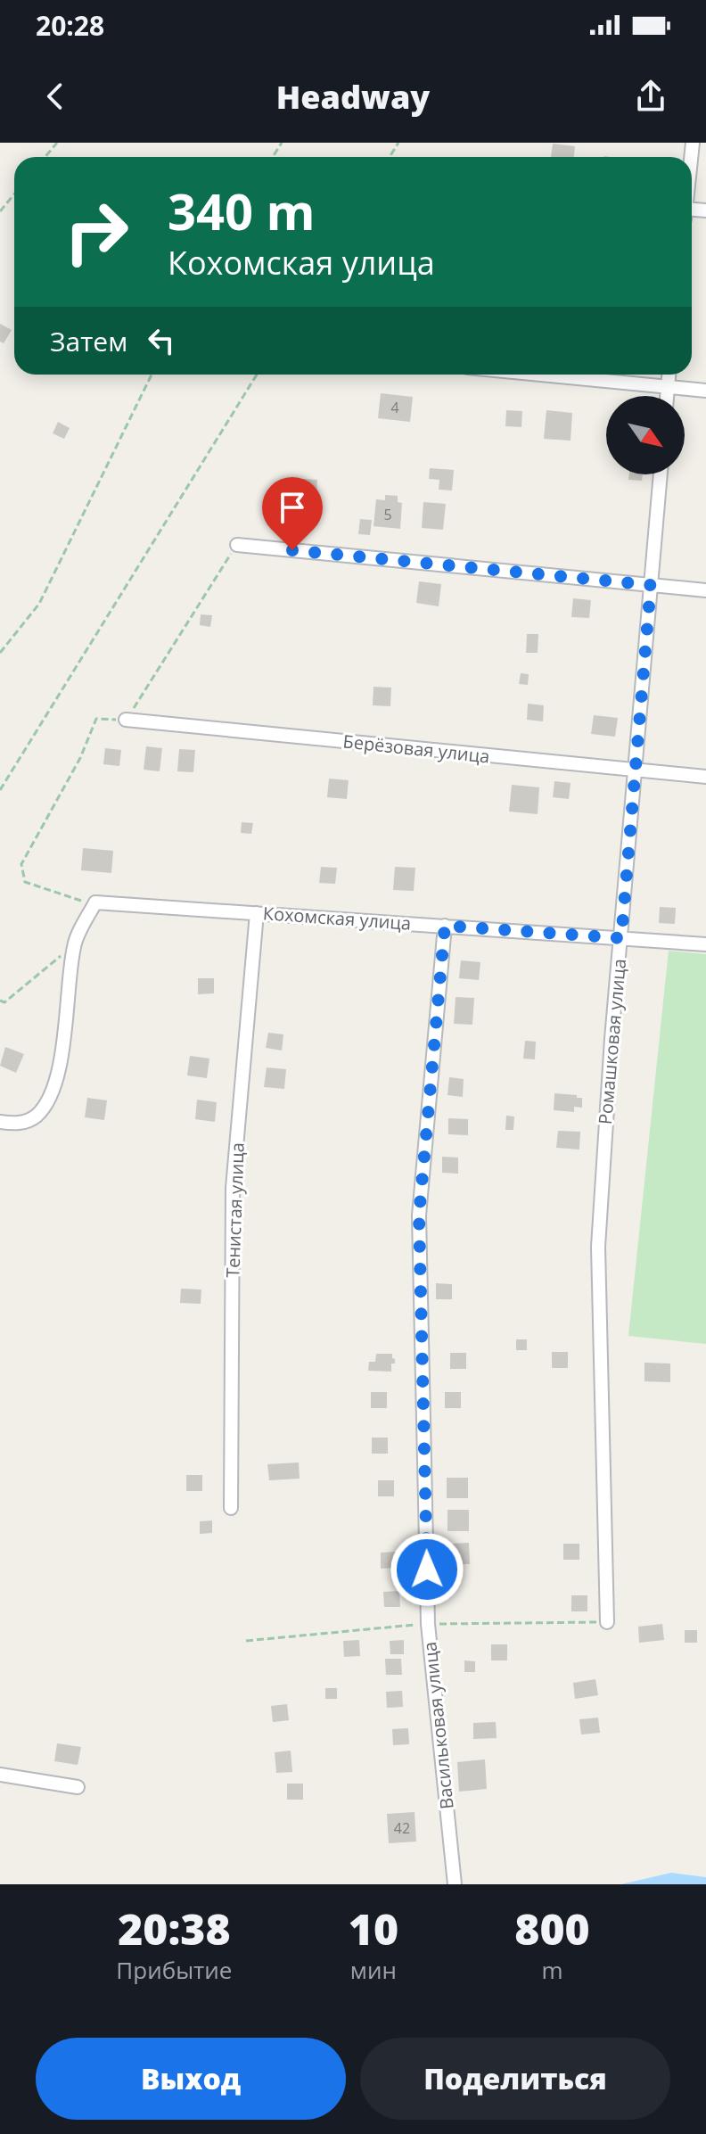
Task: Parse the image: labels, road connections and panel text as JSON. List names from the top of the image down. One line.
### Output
{"streets":{"street":["Берёзовая улица","Кохомская улица","Ромашковая улица","Тенистая улица","Васильковая улица"]},"crossings":[["Берёзовая улица","Ромашковая улица"],["Кохомская улица","Ромашковая улица"],["Кохомская улица","Тенистая улица"],["Кохомская улица","Васильковая улица"]],"house_numbers":["4","5","42"],"north":"bottom right","page":{"status":"20:28","header":"Headway","turn":["340 m","Кохомская улица"],"then":"Затем","eta":["20:38","Прибытие","10","мин","800","m"],"buttons":["Выход","Поделиться"]}}
